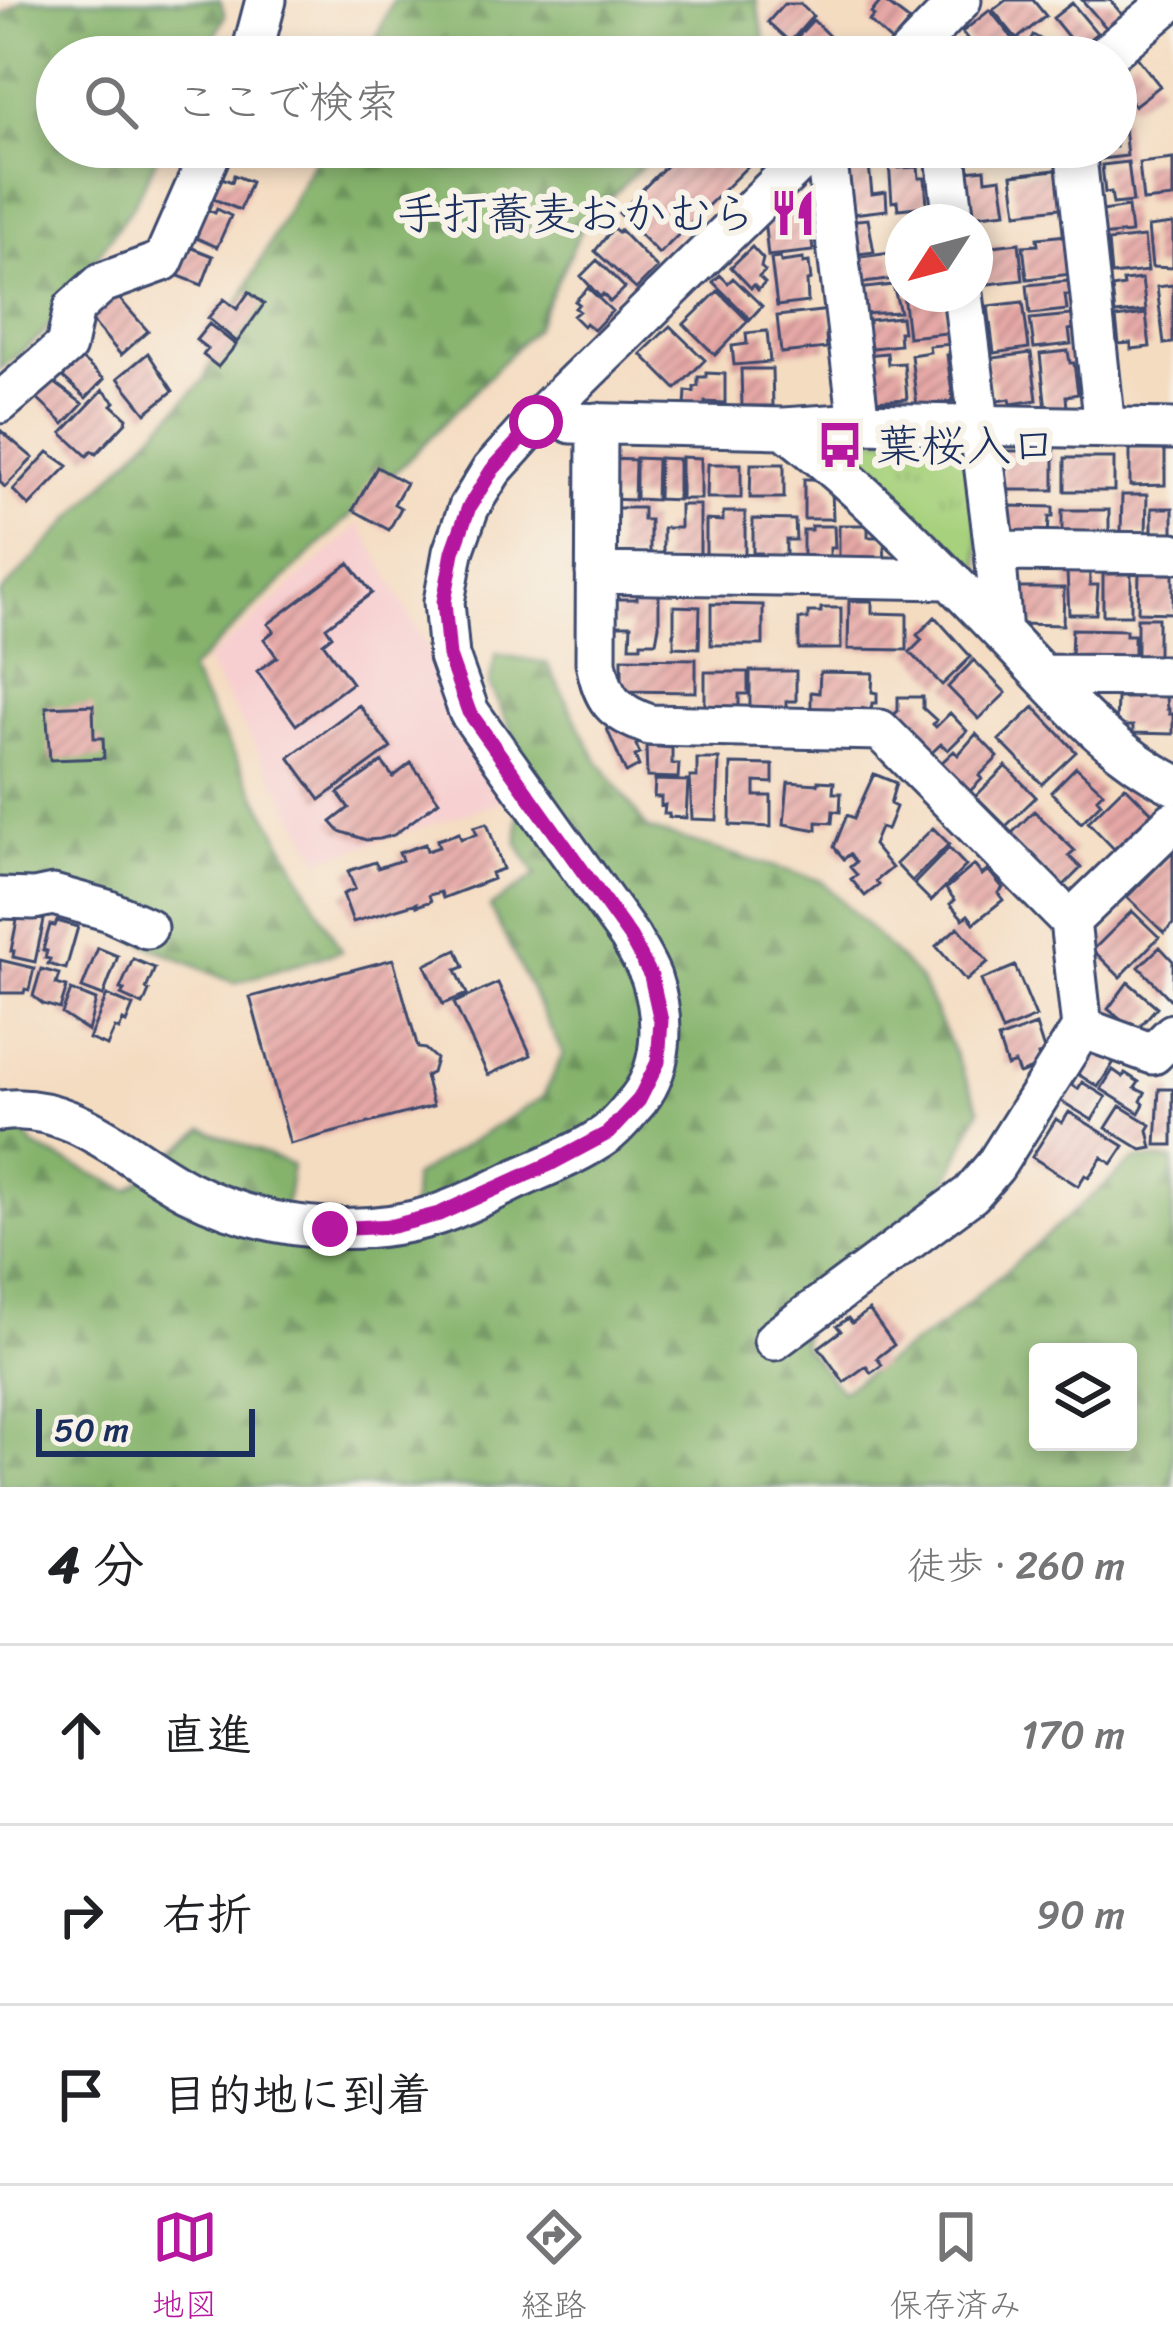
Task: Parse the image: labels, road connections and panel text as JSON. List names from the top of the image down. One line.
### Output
{"places":{"restaurant":["手打蕎麦おかむら"],"bus stop":["葉桜入口"]},"scale_bar":"50 m","north":"bottom left","page":{"search":"ここで検索","scale":"50 m","heading":["4 分","徒歩 · 260 m"],"list":[["直進","170 m"],["右折","90 m"],"目的地に到着"],"nav":["地図","経路","保存済み"]}}
